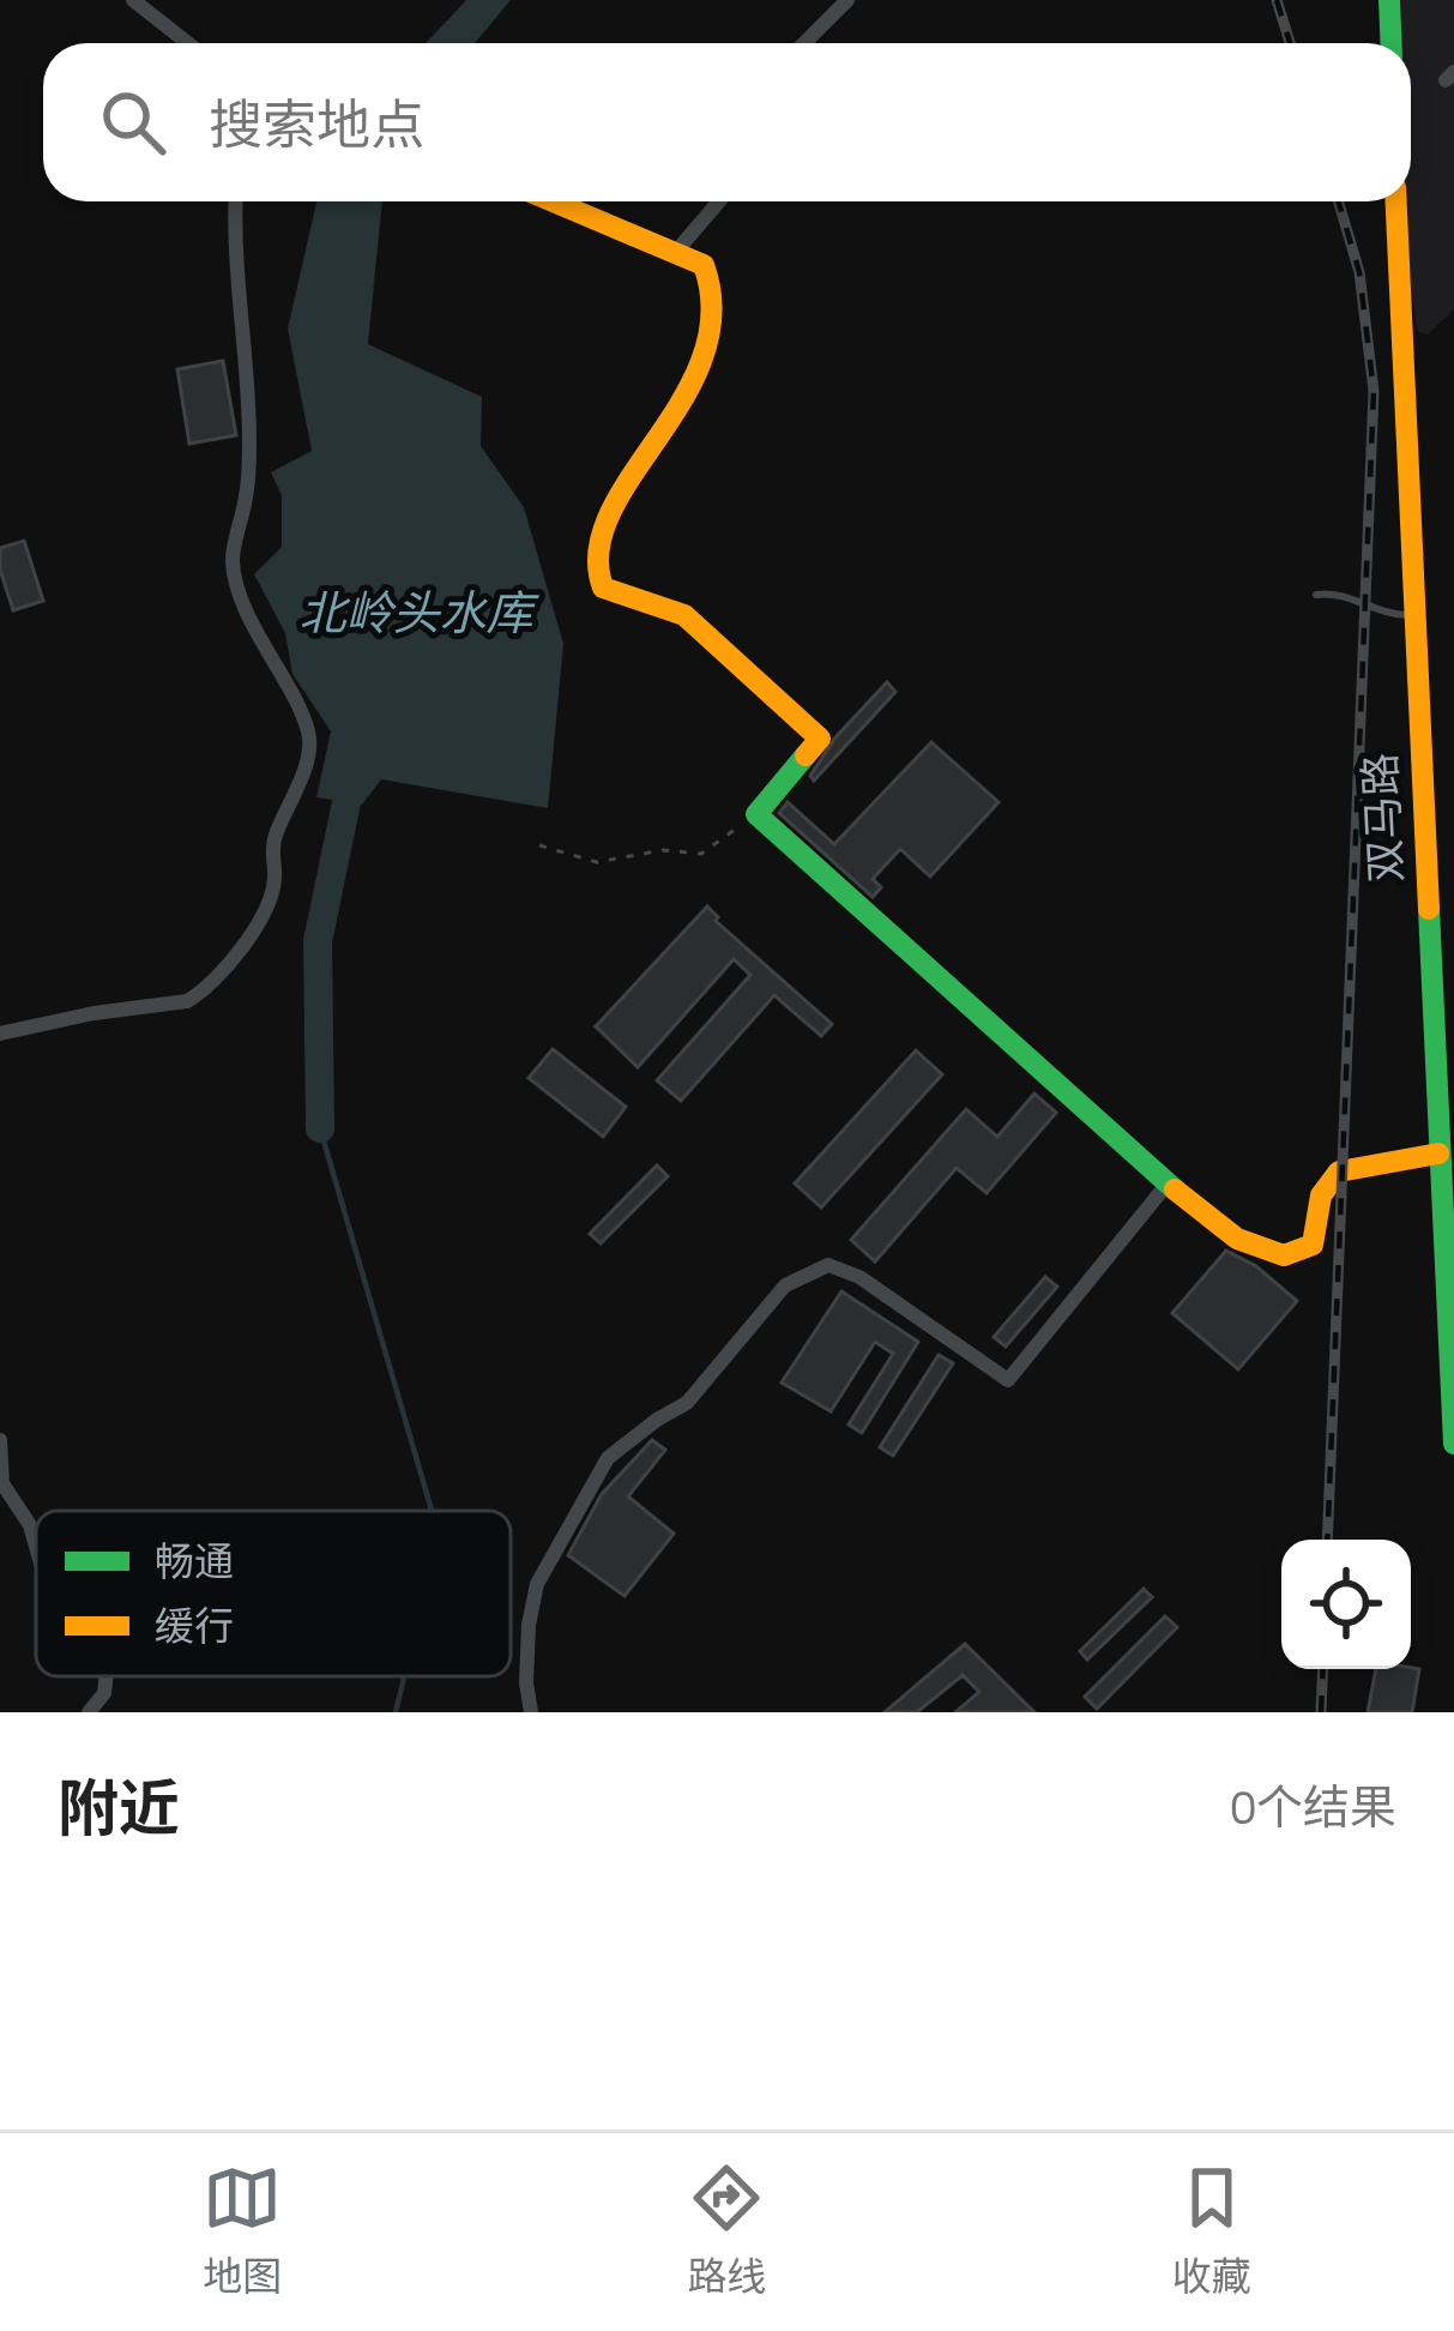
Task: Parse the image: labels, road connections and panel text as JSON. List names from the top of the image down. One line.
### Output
{"streets":{"street":["双马路"]},"water":["北岭头水库"],"legend":["畅通","缓行"],"page":{"search":"搜索地点","heading":["附近","0个结果"],"nav":["地图","路线","收藏"]}}
